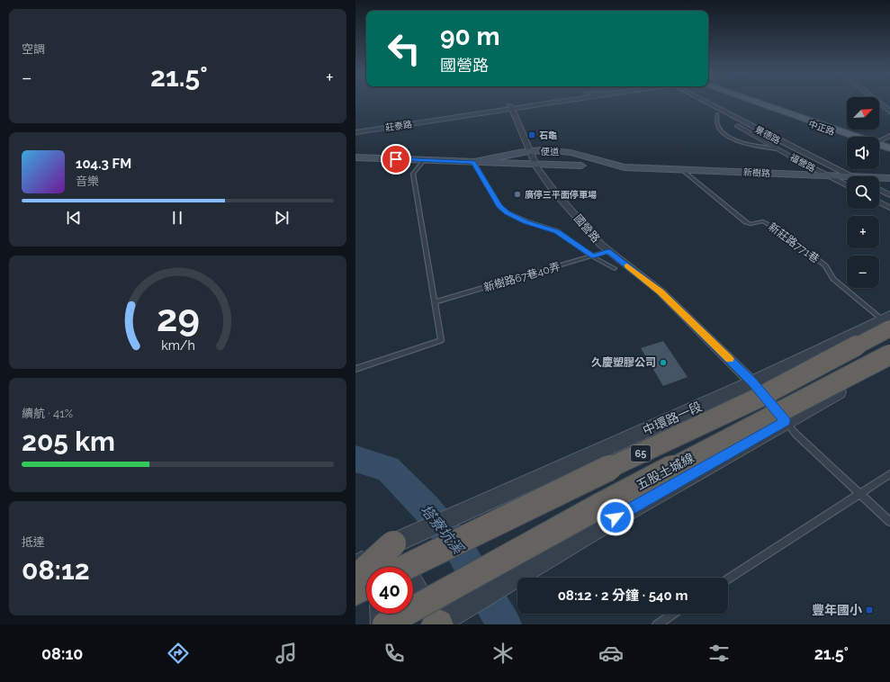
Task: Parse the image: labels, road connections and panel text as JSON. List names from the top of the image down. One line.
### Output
{"streets":{"highway":["65","五股土城線"],"main road":["中正路","便道","新樹路"],"street":["莊泰路","景德路","福營路","國營路","中環路一段"],"lane":["新莊路771巷","新樹路67巷40弄"]},"crossings":[["莊泰路","國營路"],["便道","新樹路"],["便道","國營路"],["福營路","新樹路"],["新樹路","新莊路771巷"],["國營路","新樹路67巷40弄"],["國營路","中環路一段"],["新莊路771巷","中環路一段"],["新莊路771巷","65"],["中環路一段","65"]],"water":["塔寮坑溪"],"places":{"transit":["石龜","豐年國小"],"other":["廣停三平面停車場","久慶塑膠公司"]},"north":"top right","page":{"tile":["空調",["續航 · 41%","205 km"],["抵達","08:12"]],"turn":["90 m","國營路"],"heat":["−","21.5°","+"],"map_buttons":["+","−"],"song":["104.3 FM","音樂"],"limit":"40","trip":"08:12 · 2 分鐘 · 540 m","tabs":["08:10","21.5°"],"gauge":["29","km/h"]}}
